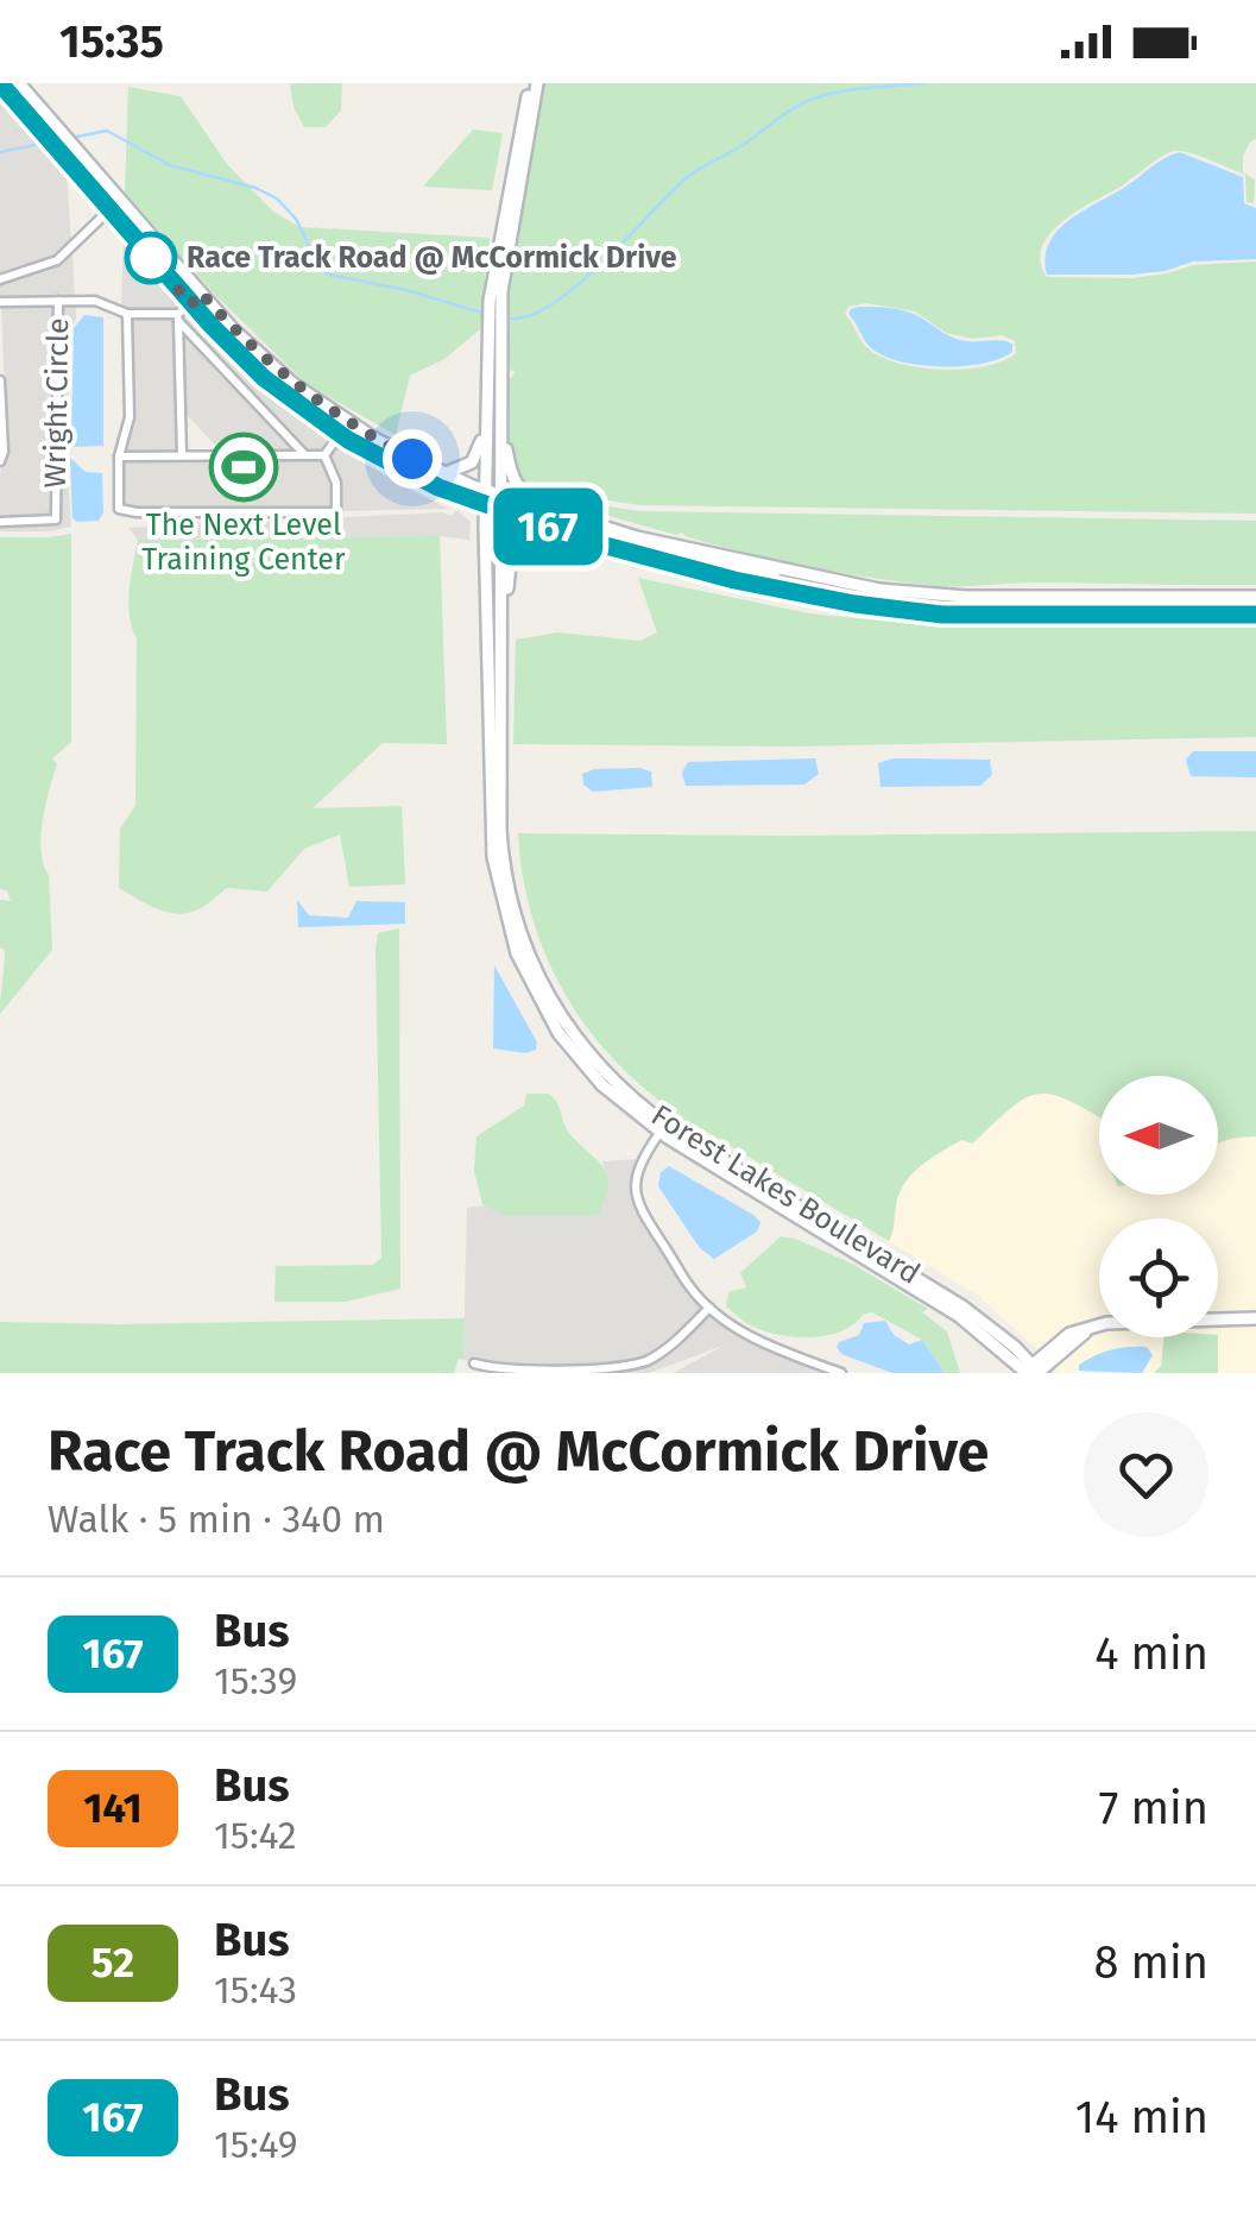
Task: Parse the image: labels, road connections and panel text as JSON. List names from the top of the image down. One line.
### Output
{"streets":{"main road":["Forest Lakes Boulevard"],"street":["Wright Circle"]},"places":{"other":["Race Track Road @ McCormick Drive"],"sports":["The Next Level Training Center"]},"lines":["bus line 167"],"north":"left","page":{"status":"15:35","on_map":"167","heading":["Race Track Road @ McCormick Drive","Walk · 5 min · 340 m"],"list":[{"mark":"167","name":"Bus","note":"15:39","value":"4 min"},{"mark":"141","name":"Bus","note":"15:42","value":"7 min"},{"mark":"52","name":"Bus","note":"15:43","value":"8 min"},{"mark":"167","name":"Bus","note":"15:49","value":"14 min"}]}}
